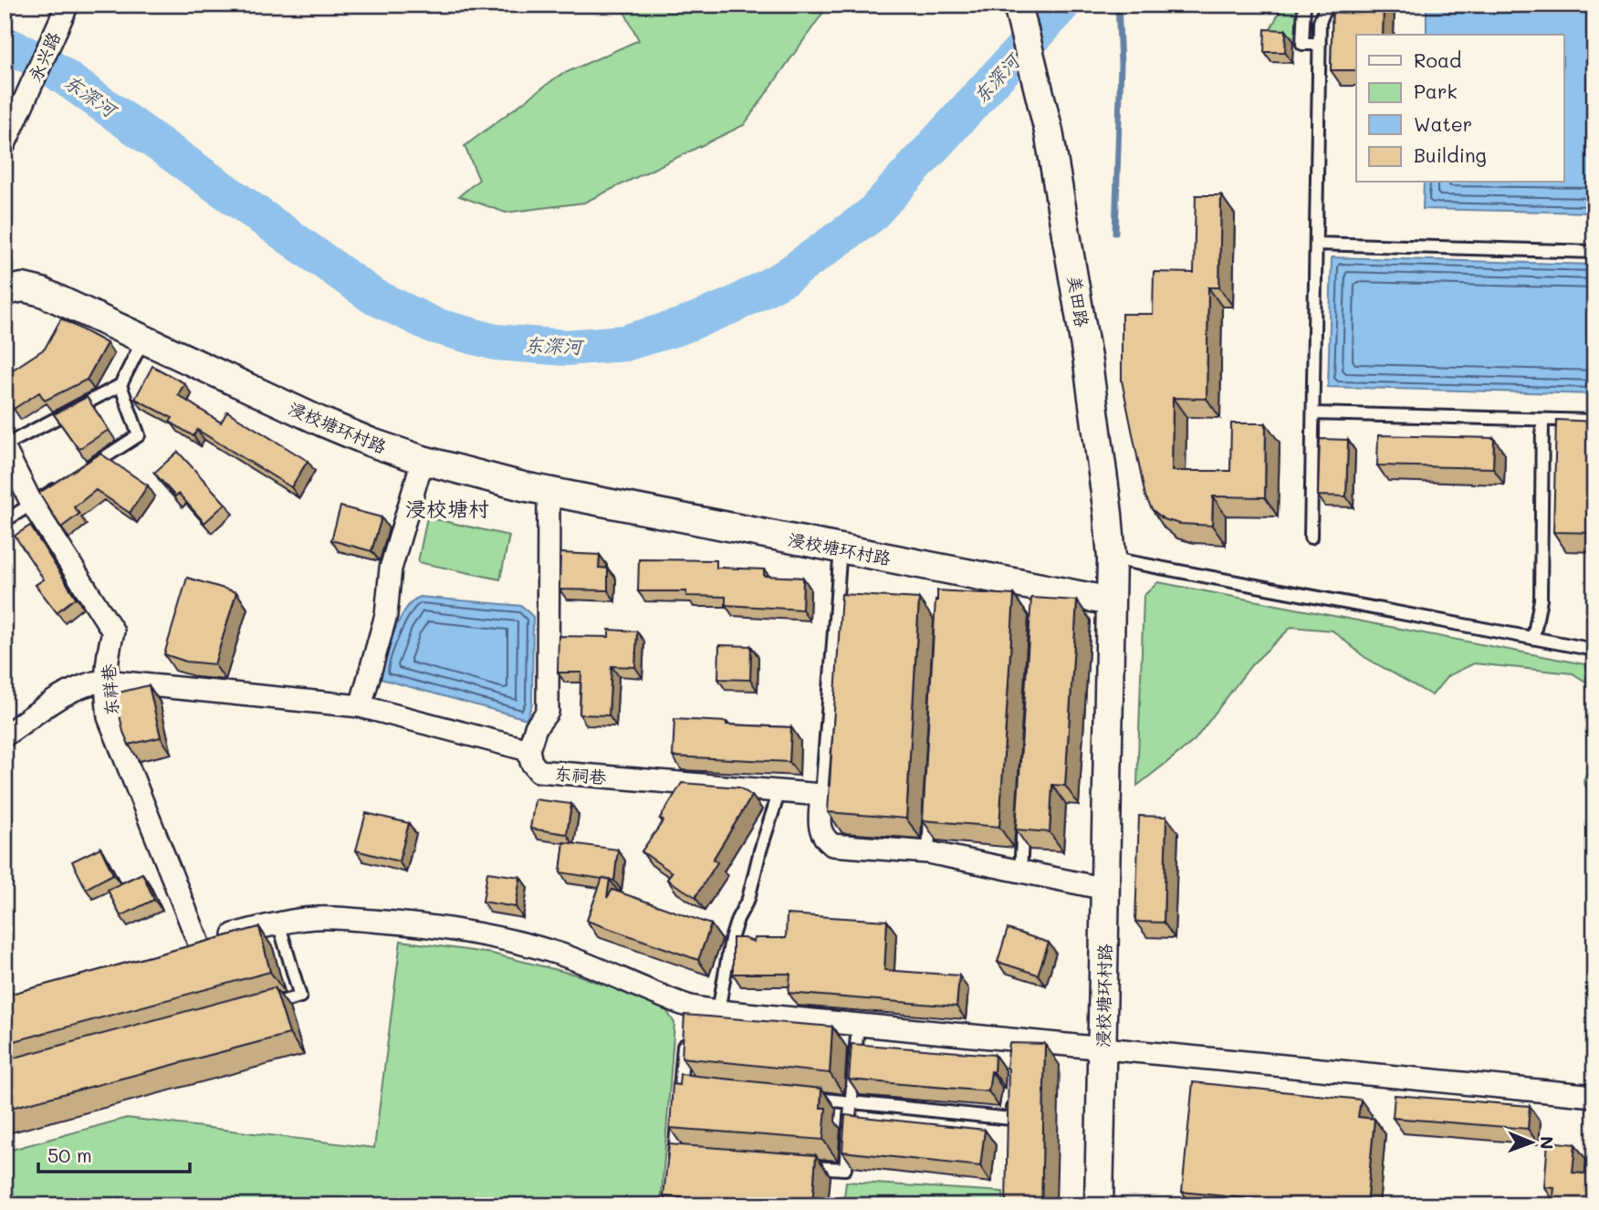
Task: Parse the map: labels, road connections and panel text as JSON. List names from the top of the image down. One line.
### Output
{"streets":{"street":["永兴路","美田路","浸校塘环村路","东祥巷","东祠巷"]},"crossings":[["美田路","浸校塘环村路"]],"districts":["浸校塘村"],"water":["东深河"],"legend":["Road","Park","Water","Building"],"scale_bar":"50 m","north":"right"}
